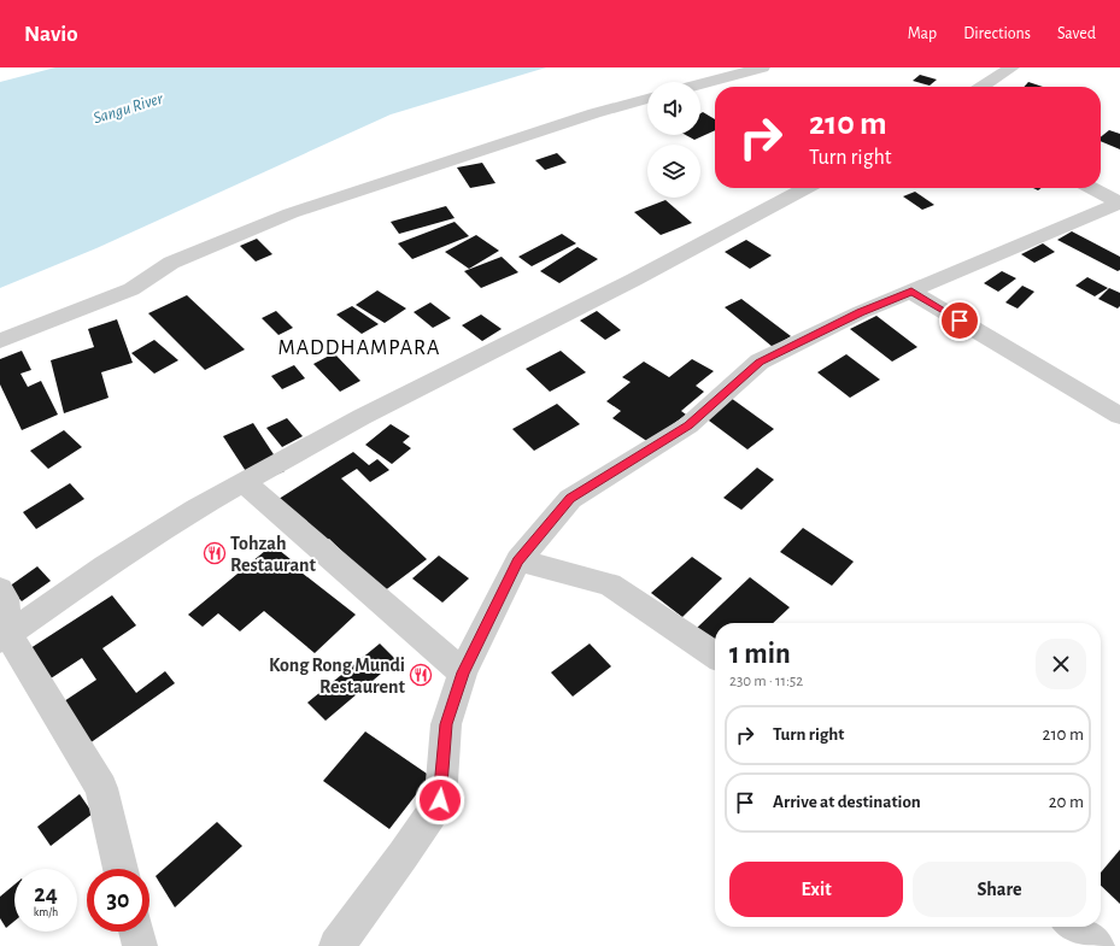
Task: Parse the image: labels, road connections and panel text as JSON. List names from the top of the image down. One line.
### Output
{"districts":["MADDHAMPARA"],"water":["Sangu River"],"places":{"restaurant":["Tohzah Restaurant","Kong Rong Mundi Restaurent"]},"page":{"header":"Navio","nav":["Map","Directions","Saved"],"turn":["210 m","Turn right"],"heading":["1 min","230 m · 11:52"],"list":[{"name":"Turn right","value":"210 m"},{"name":"Arrive at destination","value":"20 m"}],"buttons":["Exit","Share"],"speed":"24 km/h","limit":"30"}}
